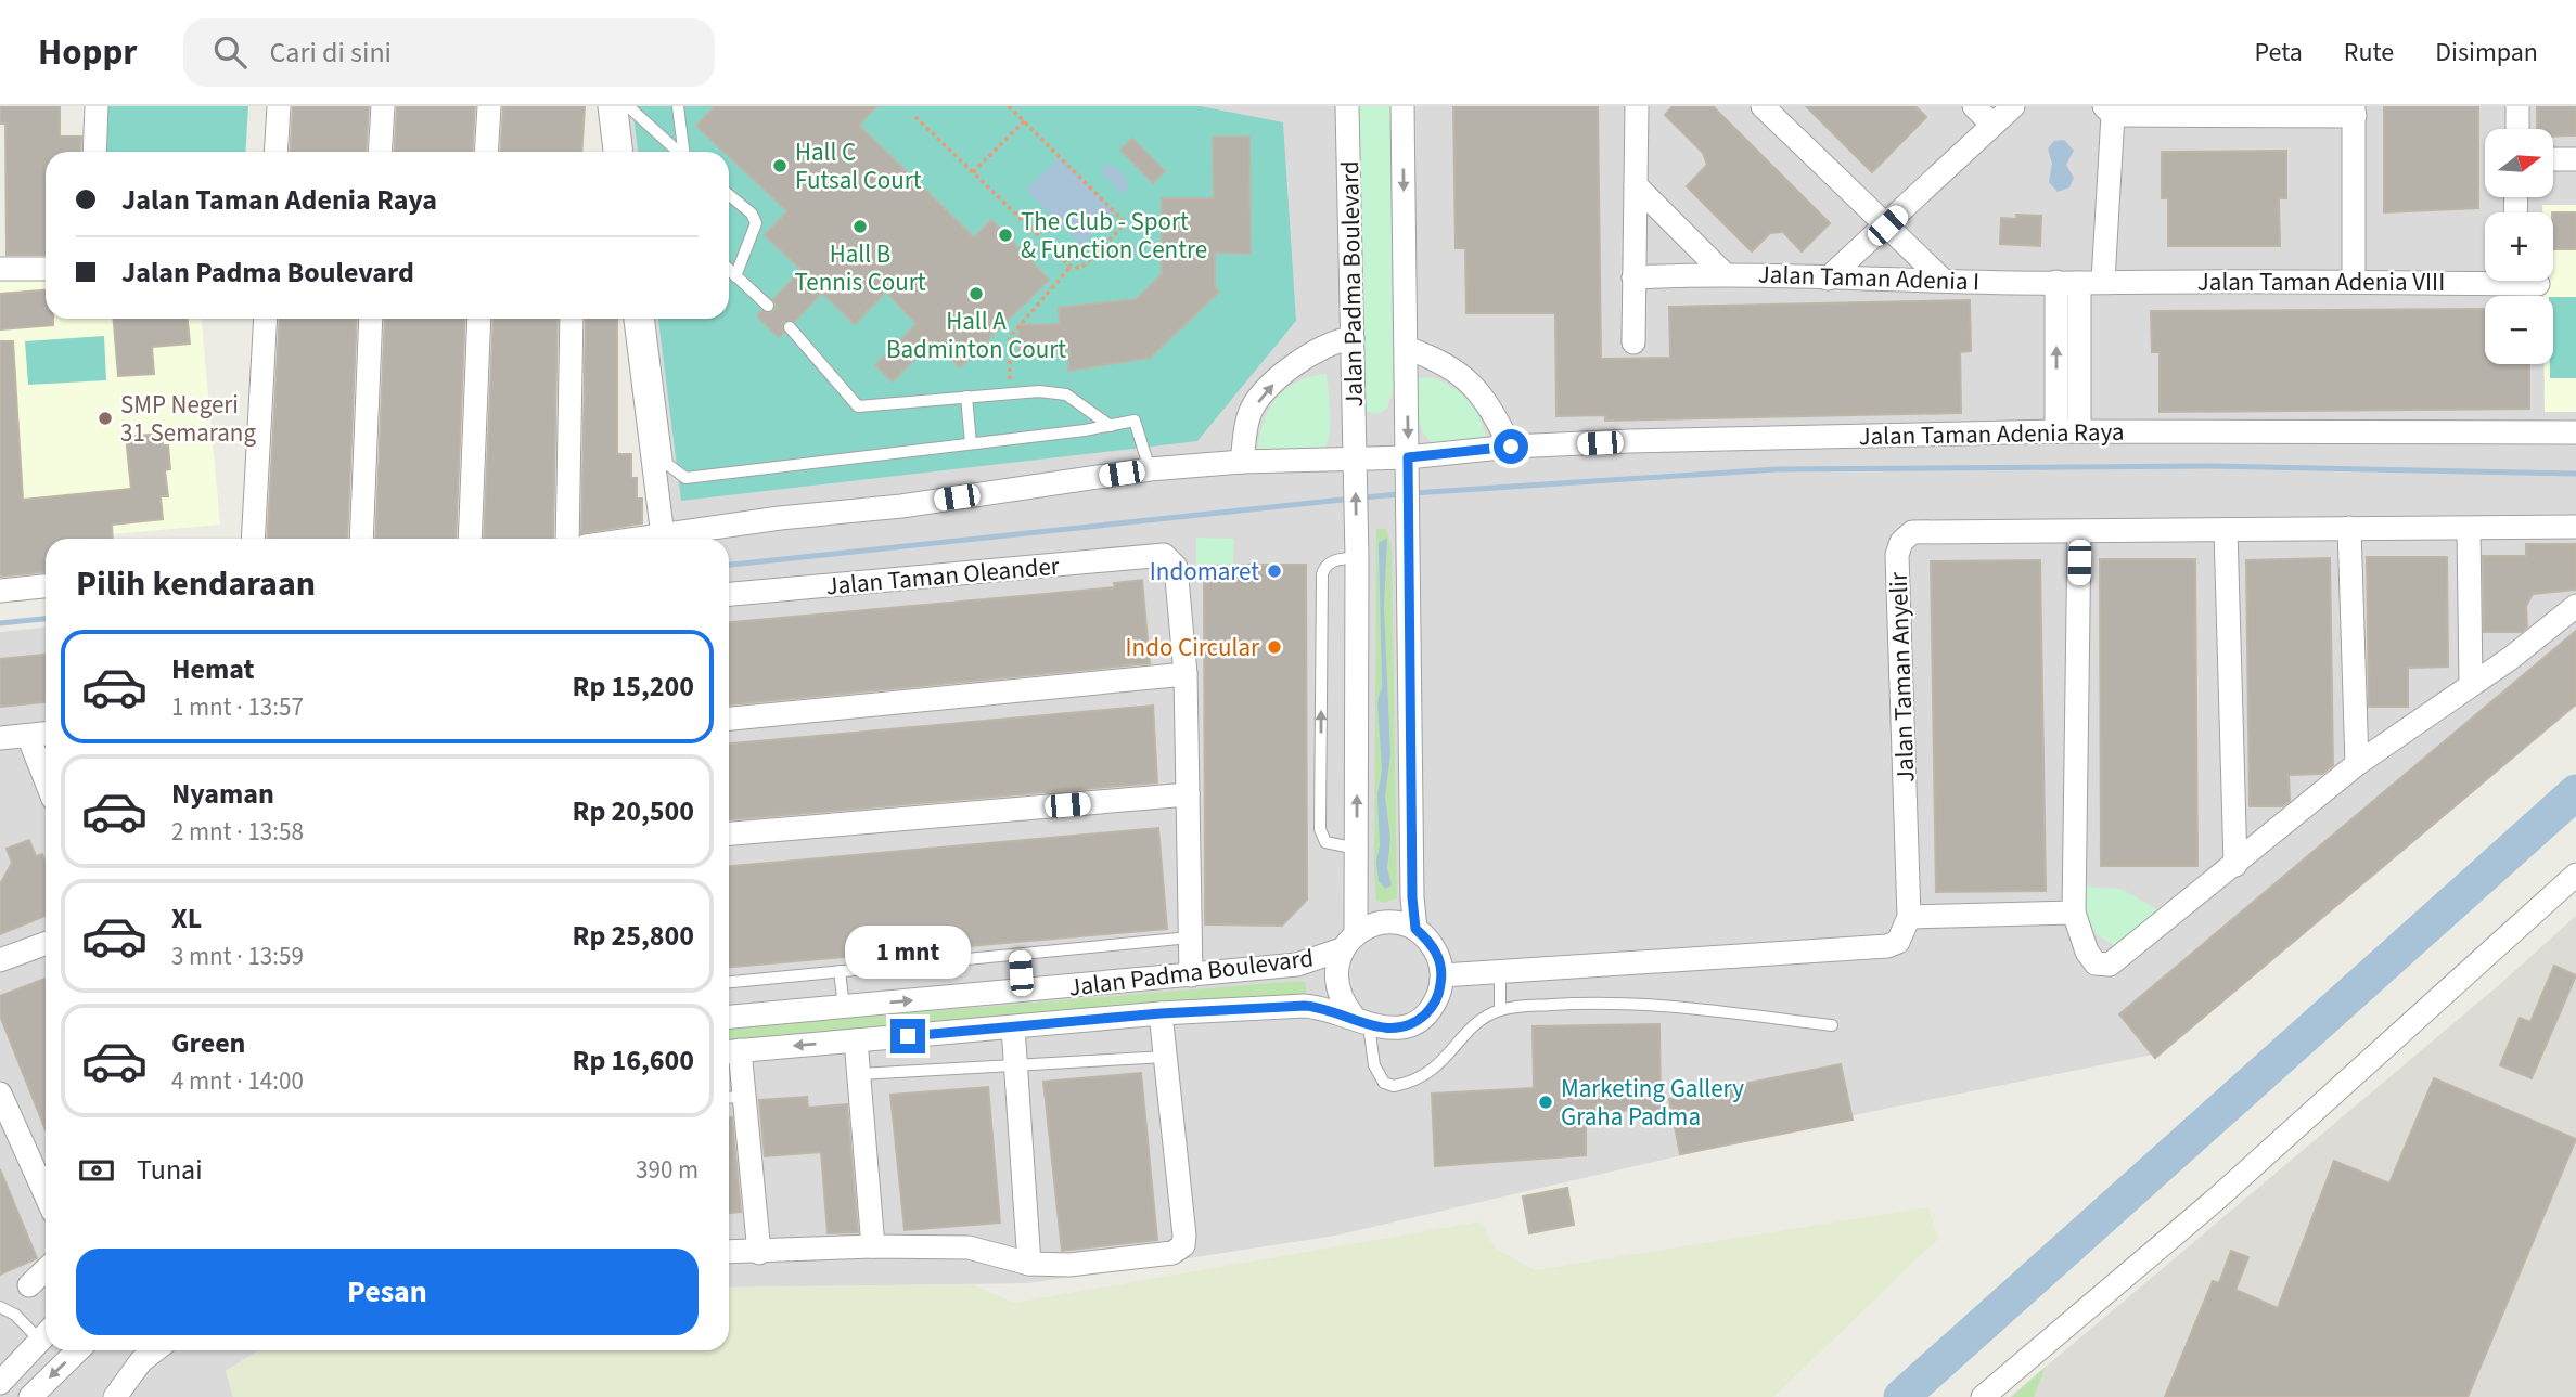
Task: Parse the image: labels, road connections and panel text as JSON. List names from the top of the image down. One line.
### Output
{"streets":{"street":["Jalan Taman Adenia I","Jalan Taman Adenia VIII","Jalan Padma Boulevard","Jalan Taman Adenia Raya","Jalan Taman Oleander","Jalan Taman Anyelir"]},"crossings":[["Jalan Taman Adenia I","Jalan Taman Adenia VIII"],["Jalan Padma Boulevard","Jalan Taman Adenia Raya"]],"places":["Hall C Futsal Court","Hall B Tennis Court","The Club - Sport & Function Centre","Hall A Badminton Court","SMP Negeri 31 Semarang","Indomaret","Indo Circular","Marketing Gallery Graha Padma"],"north":"right","page":{"header":"Hoppr","search":"Cari di sini","nav":["Peta","Rute","Disimpan"],"map_buttons":["+","−"],"banner":["Jalan Taman Adenia Raya","Jalan Padma Boulevard"],"heading":"Pilih kendaraan","list":[{"name":"Hemat","note":"1 mnt · 13:57","value":"Rp 15,200"},{"name":"Nyaman","note":"2 mnt · 13:58","value":"Rp 20,500"},{"name":"XL","note":"3 mnt · 13:59","value":"Rp 25,800"},{"name":"Green","note":"4 mnt · 14:00","value":"Rp 16,600"}],"bubble":"1 mnt","pay":["Tunai","390 m"],"buttons":"Pesan"}}
